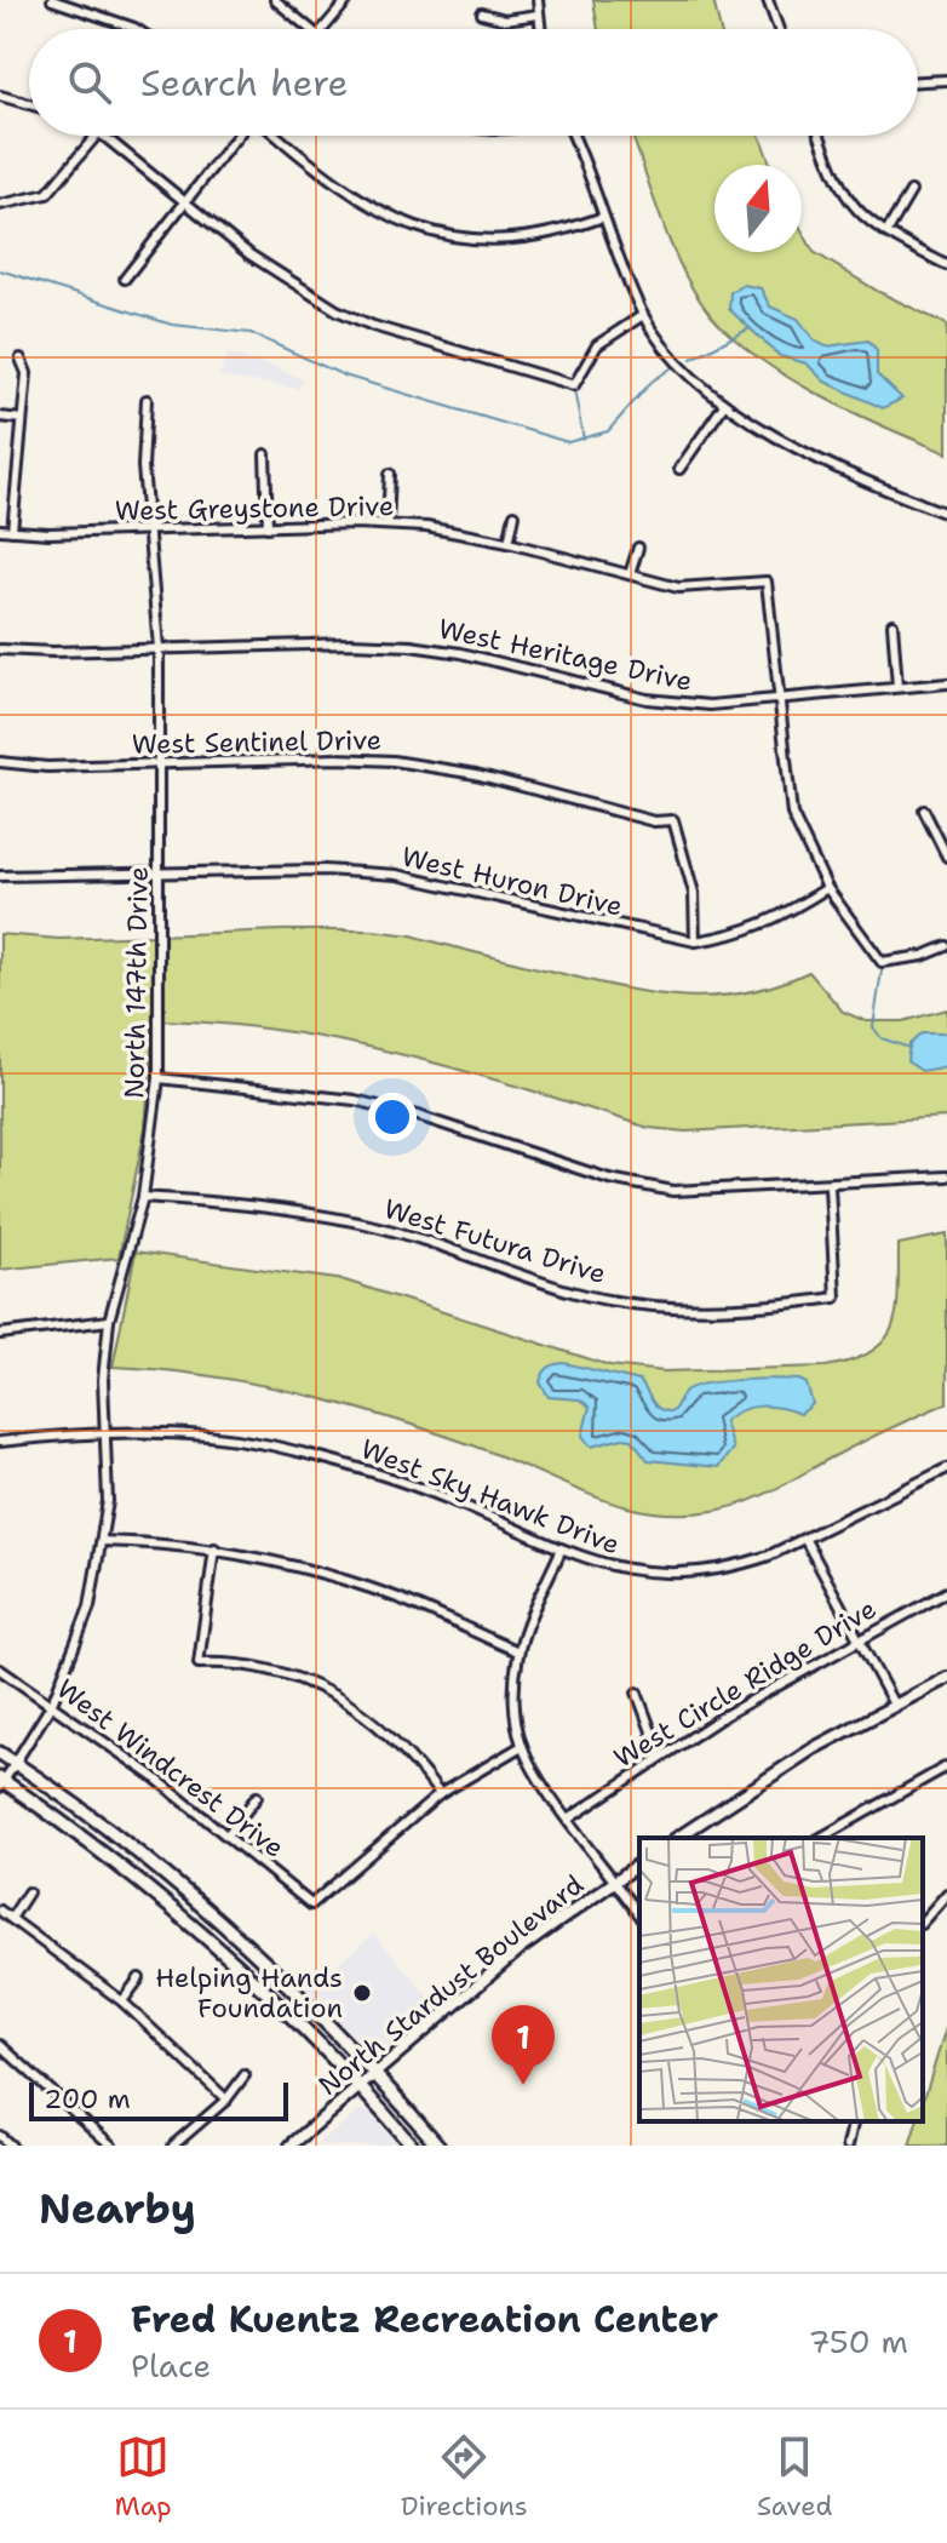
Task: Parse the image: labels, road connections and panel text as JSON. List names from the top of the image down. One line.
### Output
{"streets":{"street":["West Greystone Drive","West Heritage Drive","West Sentinel Drive","West Huron Drive","North 147th Drive","West Futura Drive","West Sky Hawk Drive","West Circle Ridge Drive","West Windcrest Drive","North Stardust Boulevard"]},"crossings":[["West Greystone Drive","West Heritage Drive"],["West Greystone Drive","North 147th Drive"],["West Heritage Drive","North 147th Drive"],["West Sentinel Drive","West Huron Drive"],["West Sentinel Drive","North 147th Drive"],["West Huron Drive","North 147th Drive"],["North 147th Drive","West Futura Drive"],["North 147th Drive","West Sky Hawk Drive"],["North 147th Drive","West Windcrest Drive"]],"places":["Helping Hands Foundation"],"scale_bar":"200 m","north":"top","page":{"search":"Search here","pins":"1","scale":"200 m","heading":"Nearby","list":[{"mark":"1","name":"Fred Kuentz Recreation Center","note":"Place","value":"750 m"}],"nav":["Map","Directions","Saved"]}}
